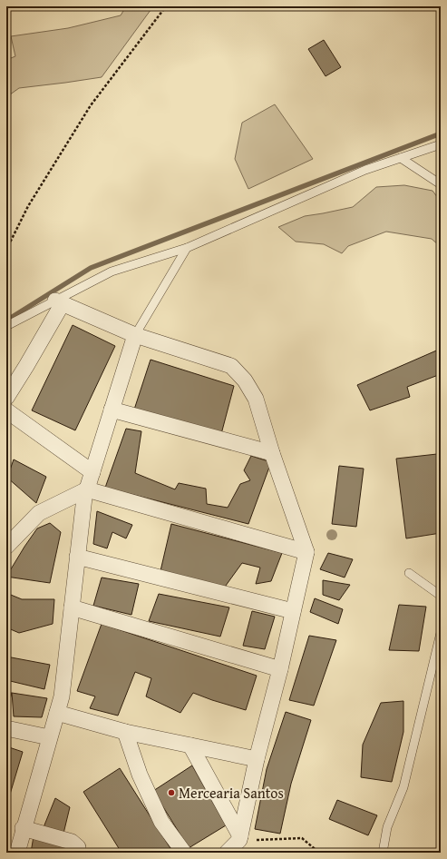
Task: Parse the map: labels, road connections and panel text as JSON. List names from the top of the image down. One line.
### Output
{"places":["Mercearia Santos"]}
